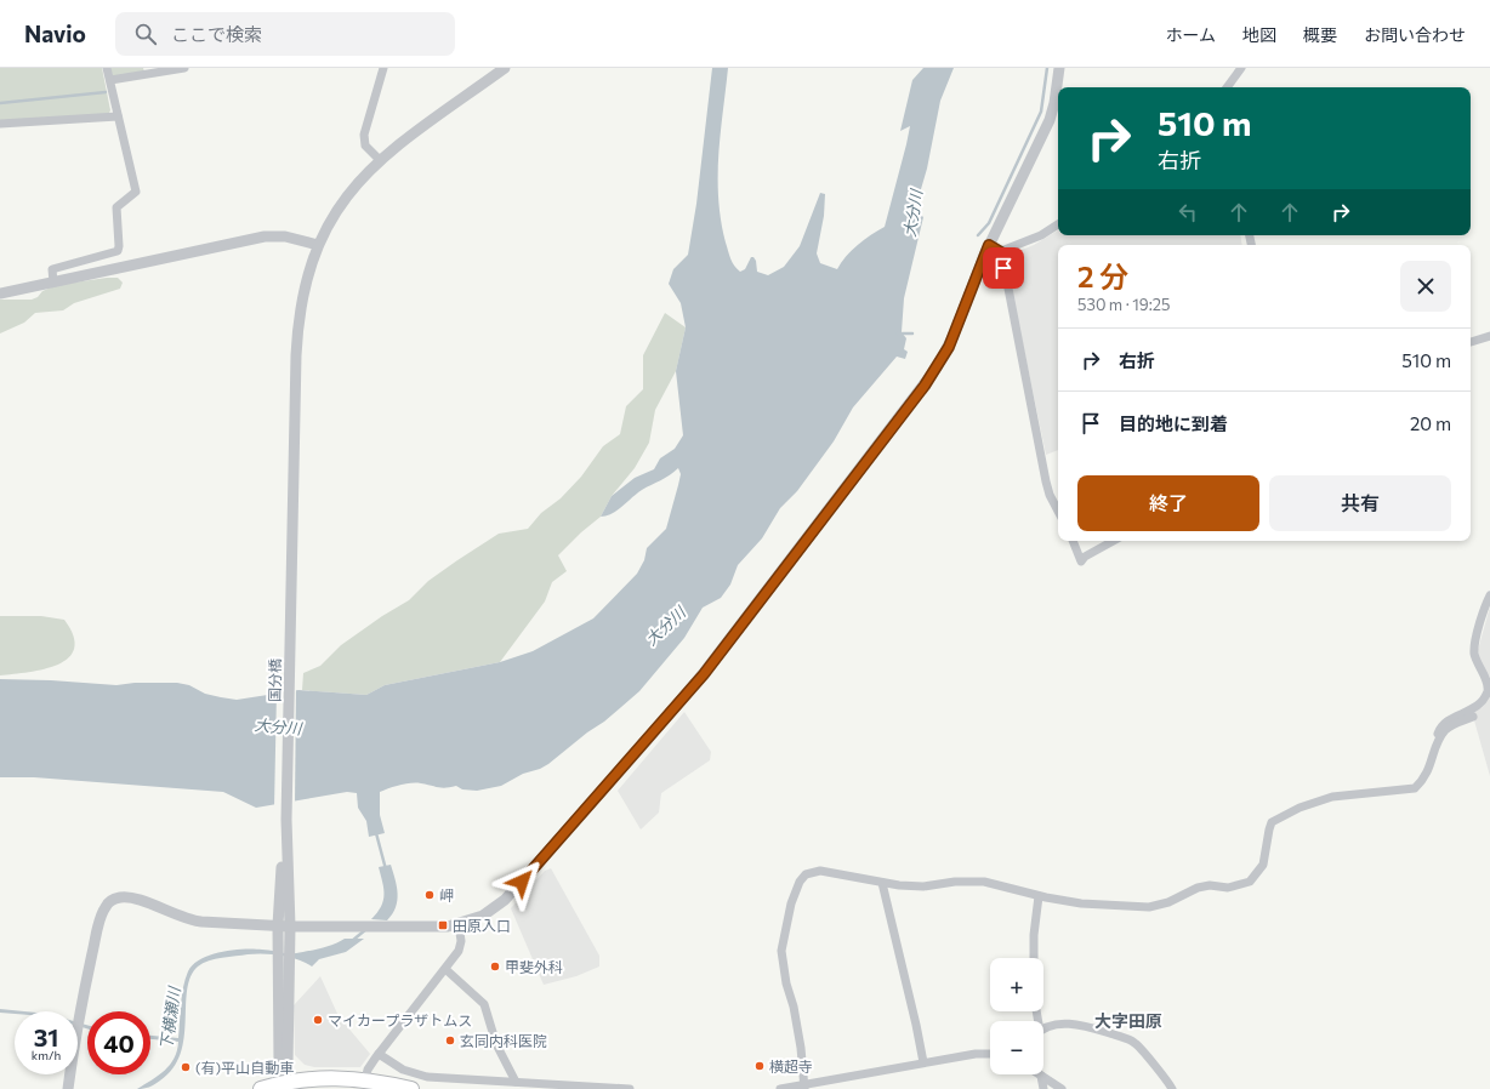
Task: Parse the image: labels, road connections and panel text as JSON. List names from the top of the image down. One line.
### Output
{"streets":{"street":["国分橋"]},"districts":["大字田原"],"water":["大分川","下横瀬川"],"places":{"other":["岬","甲斐外科","マイカープラザトムス","玄同内科医院","横超寺","(有)平山自動車"],"transit":["田原入口"]},"page":{"header":"Navio","search":"ここで検索","nav":["ホーム","地図","概要","お問い合わせ"],"turn":["510 m","右折"],"heading":["2 分","530 m · 19:25"],"list":[{"name":"右折","value":"510 m"},{"name":"目的地に到着","value":"20 m"}],"buttons":["終了","共有"],"map_buttons":["+","−"],"speed":"31 km/h","limit":"40"}}
